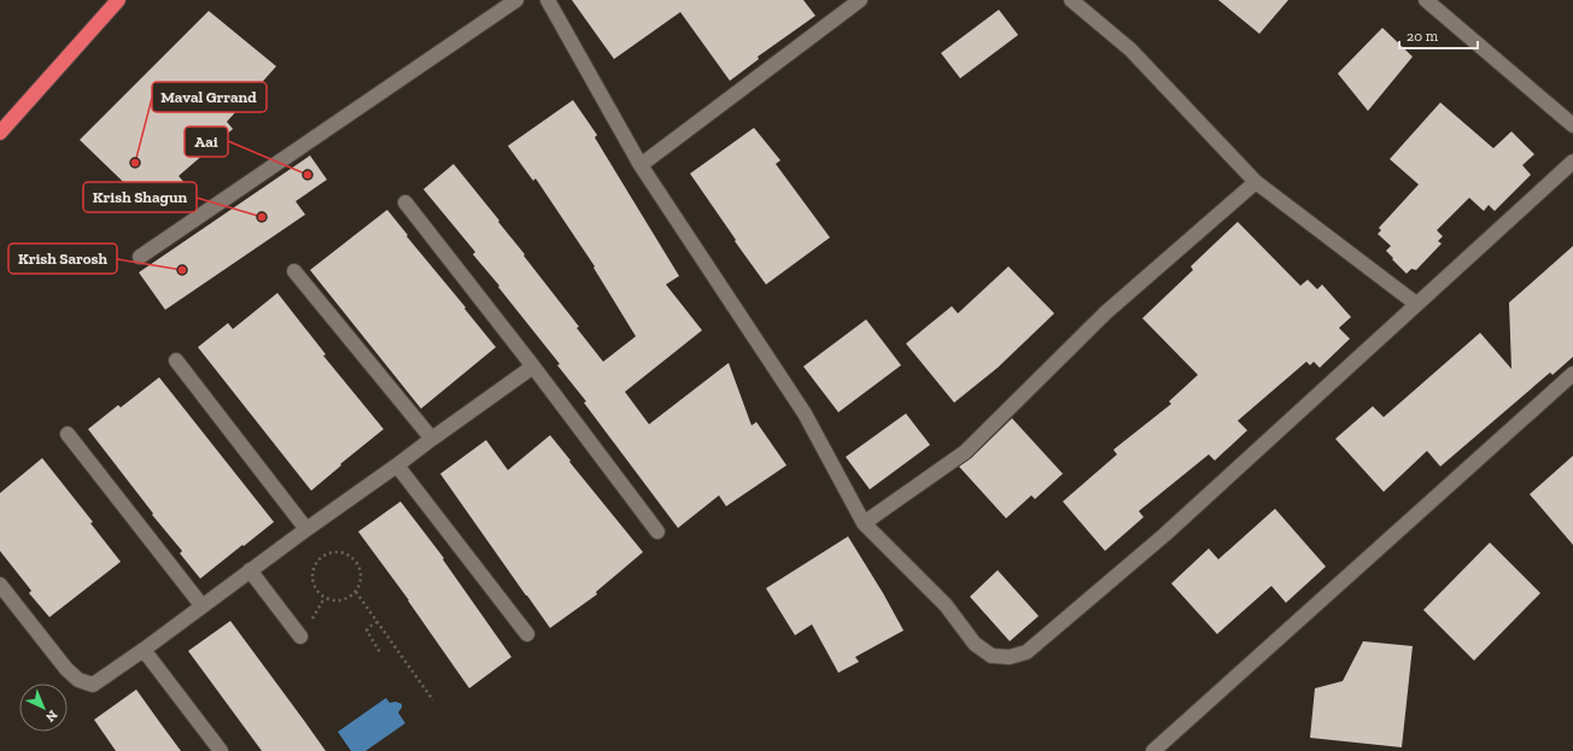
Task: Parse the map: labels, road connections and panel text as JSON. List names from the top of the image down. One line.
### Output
{"places":["Maval Grrand","Aai","Krish Shagun","Krish Sarosh"],"scale_bar":"20 m","north":"bottom right"}
